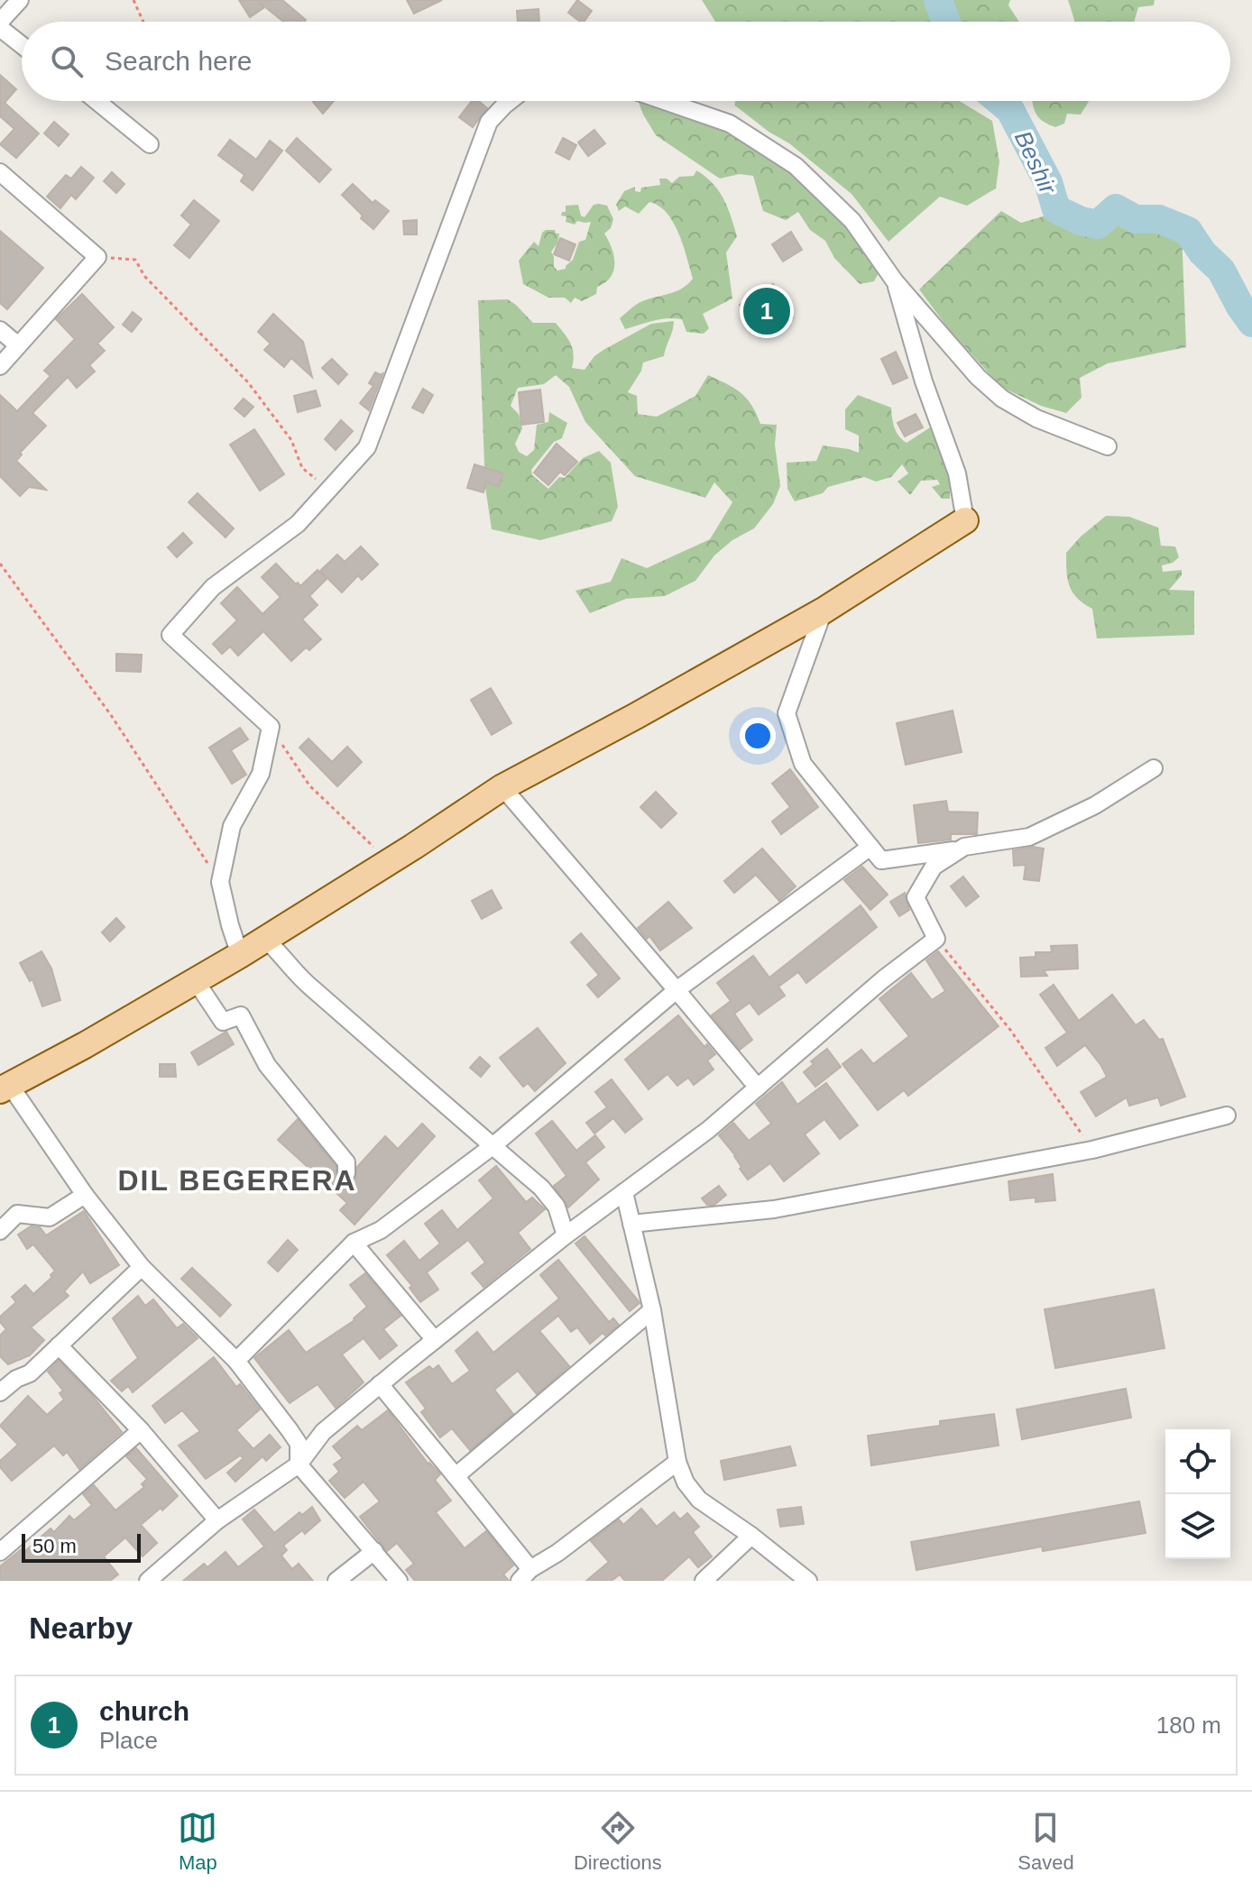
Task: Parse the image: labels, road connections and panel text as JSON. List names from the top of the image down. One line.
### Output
{"districts":["DIL BEGERERA"],"water":["Beshir"],"scale_bar":"50 m","page":{"search":"Search here","pins":"1","scale":"50 m","heading":"Nearby","list":[{"mark":"1","name":"church","note":"Place","value":"180 m"}],"nav":["Map","Directions","Saved"]}}
